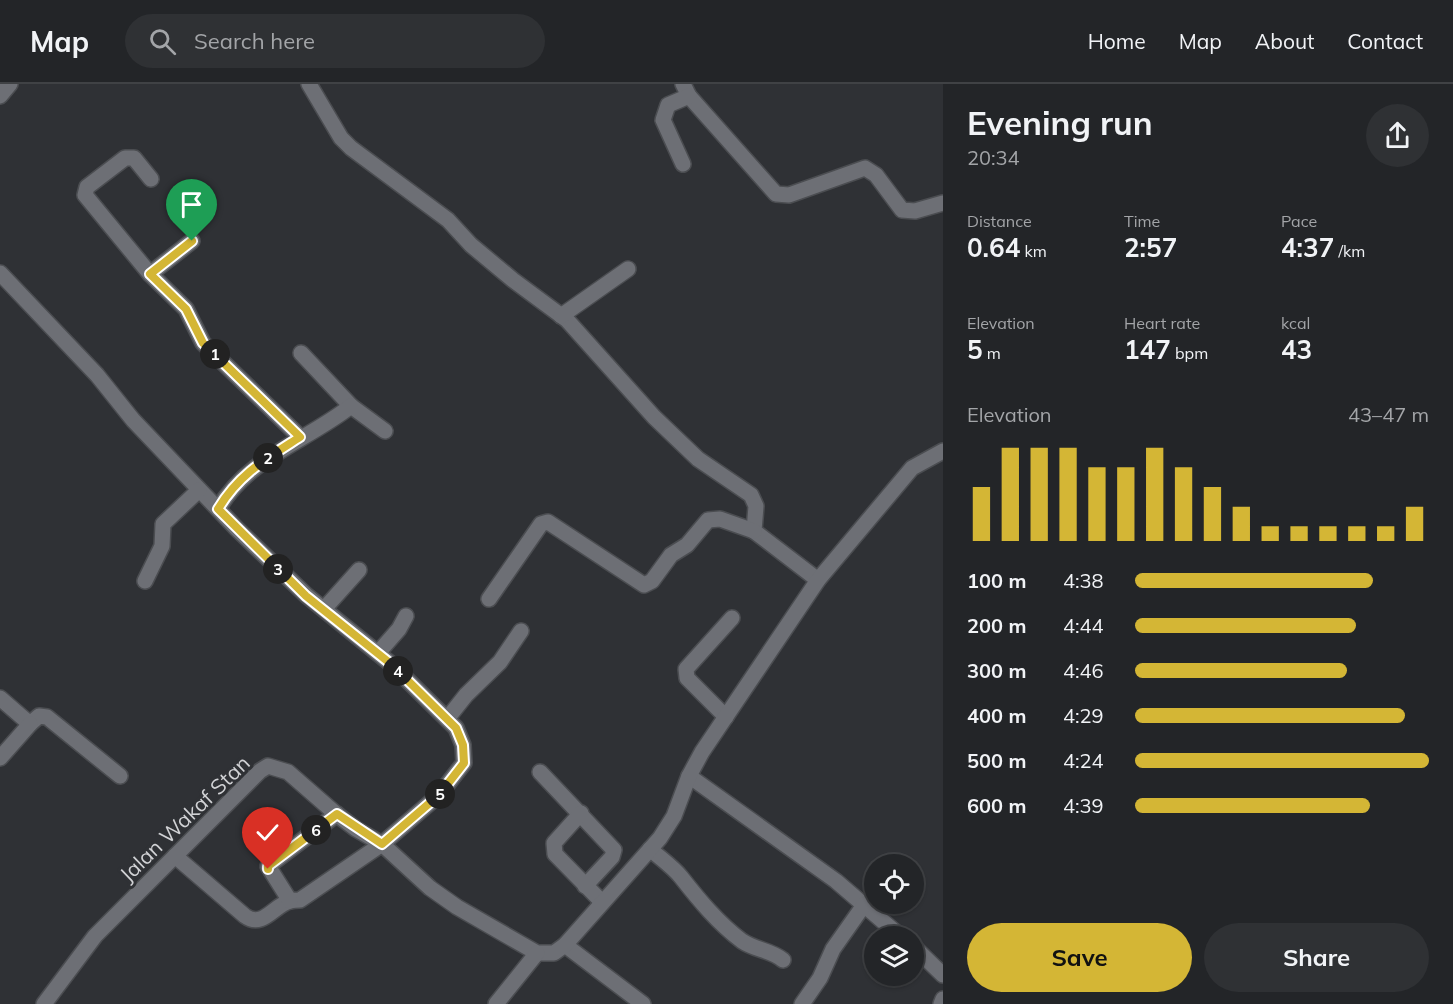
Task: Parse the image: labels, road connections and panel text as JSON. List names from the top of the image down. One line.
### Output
{"streets":{"street":["Jalan Wakaf Stan"]},"page":{"header":"Map","search":"Search here","nav":["Home","Map","About","Contact"],"heading":["Evening run","20:34"],"stats":[["Distance","0.64 km"],["Time","2:57"],["Pace","4:37 /km"],["Elevation","5 m"],["Heart rate","147 bpm"],["kcal","43"]],"pins":["1","2","3","4","5","6"],"chart":["Elevation","43–47 m"],"list":[{"name":"100 m","note":"4:38"},{"name":"200 m","note":"4:44"},{"name":"300 m","note":"4:46"},{"name":"400 m","note":"4:29"},{"name":"500 m","note":"4:24"},{"name":"600 m","note":"4:39"}],"buttons":["Save","Share"]}}
